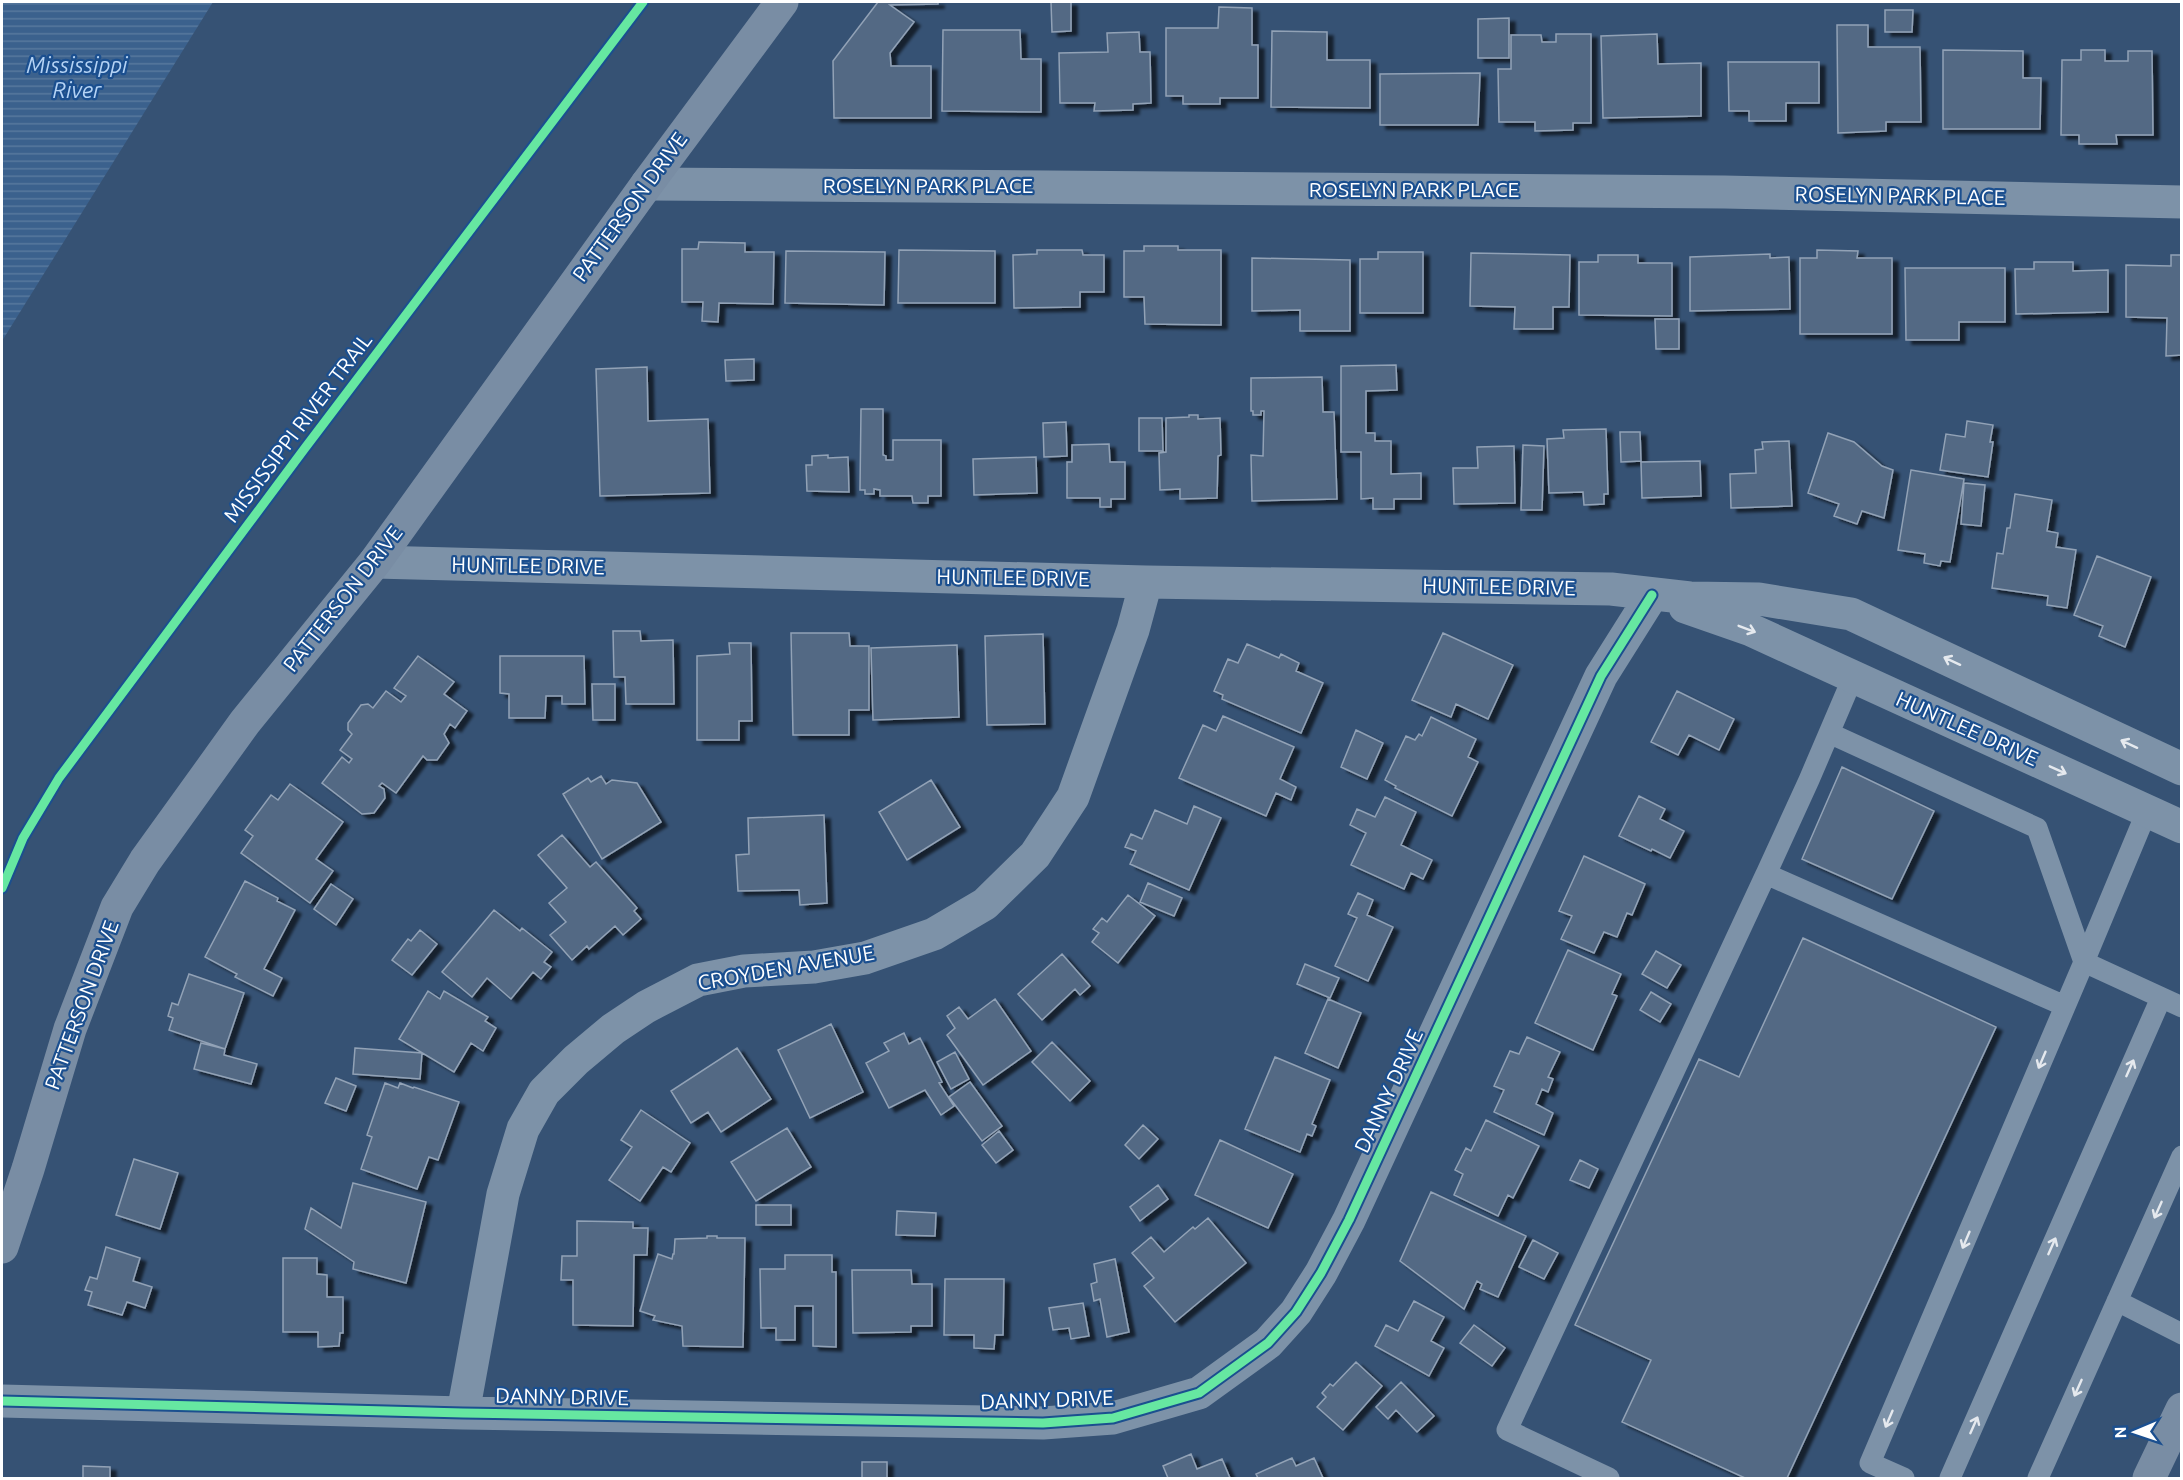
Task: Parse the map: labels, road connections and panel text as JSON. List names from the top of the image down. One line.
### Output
{"streets":{"street":["ROSELYN PARK PLACE","PATTERSON DRIVE","HUNTLEE DRIVE","CROYDEN AVENUE","DANNY DRIVE"],"cycle path":["MISSISSIPPI RIVER TRAIL"]},"crossings":[["ROSELYN PARK PLACE","PATTERSON DRIVE"],["PATTERSON DRIVE","HUNTLEE DRIVE"],["HUNTLEE DRIVE","CROYDEN AVENUE"],["HUNTLEE DRIVE","DANNY DRIVE"],["CROYDEN AVENUE","DANNY DRIVE"]],"water":["Mississippi River"],"north":"left"}
